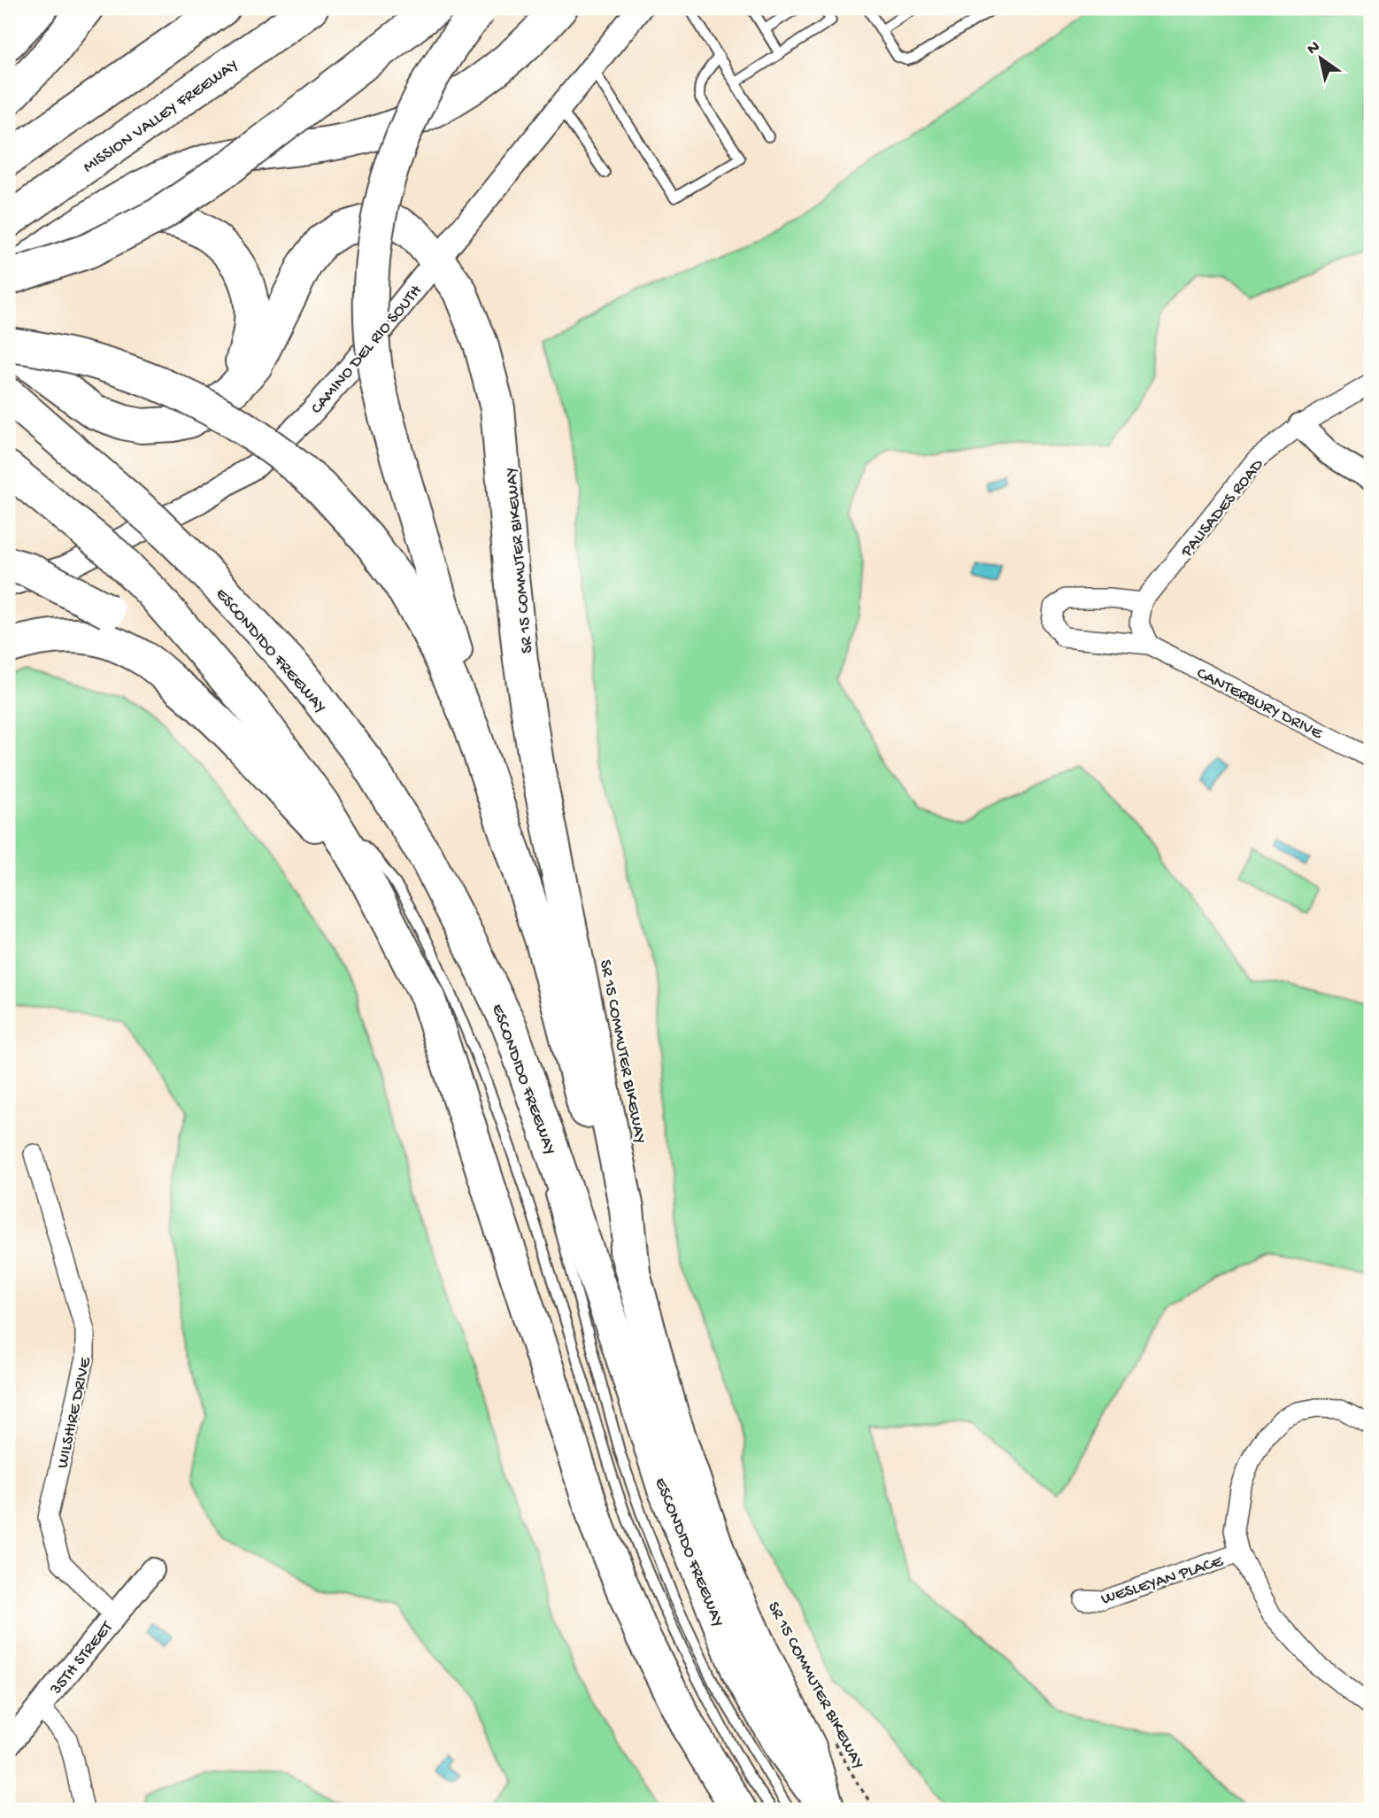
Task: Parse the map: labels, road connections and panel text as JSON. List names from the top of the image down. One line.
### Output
{"streets":{"highway":["MISSION VALLEY FREEWAY","ESCONDIDO FREEWAY"],"street":["CAMINO DEL RIO SOUTH","PALISADES ROAD","CANTERBURY DRIVE","WILSHIRE DRIVE","WESLEYAN PLACE","35TH STREET"],"path":["SR 15 COMMUTER BIKEWAY"]},"crossings":[["CAMINO DEL RIO SOUTH","ESCONDIDO FREEWAY"],["WILSHIRE DRIVE","35TH STREET"]],"north":"top left"}
